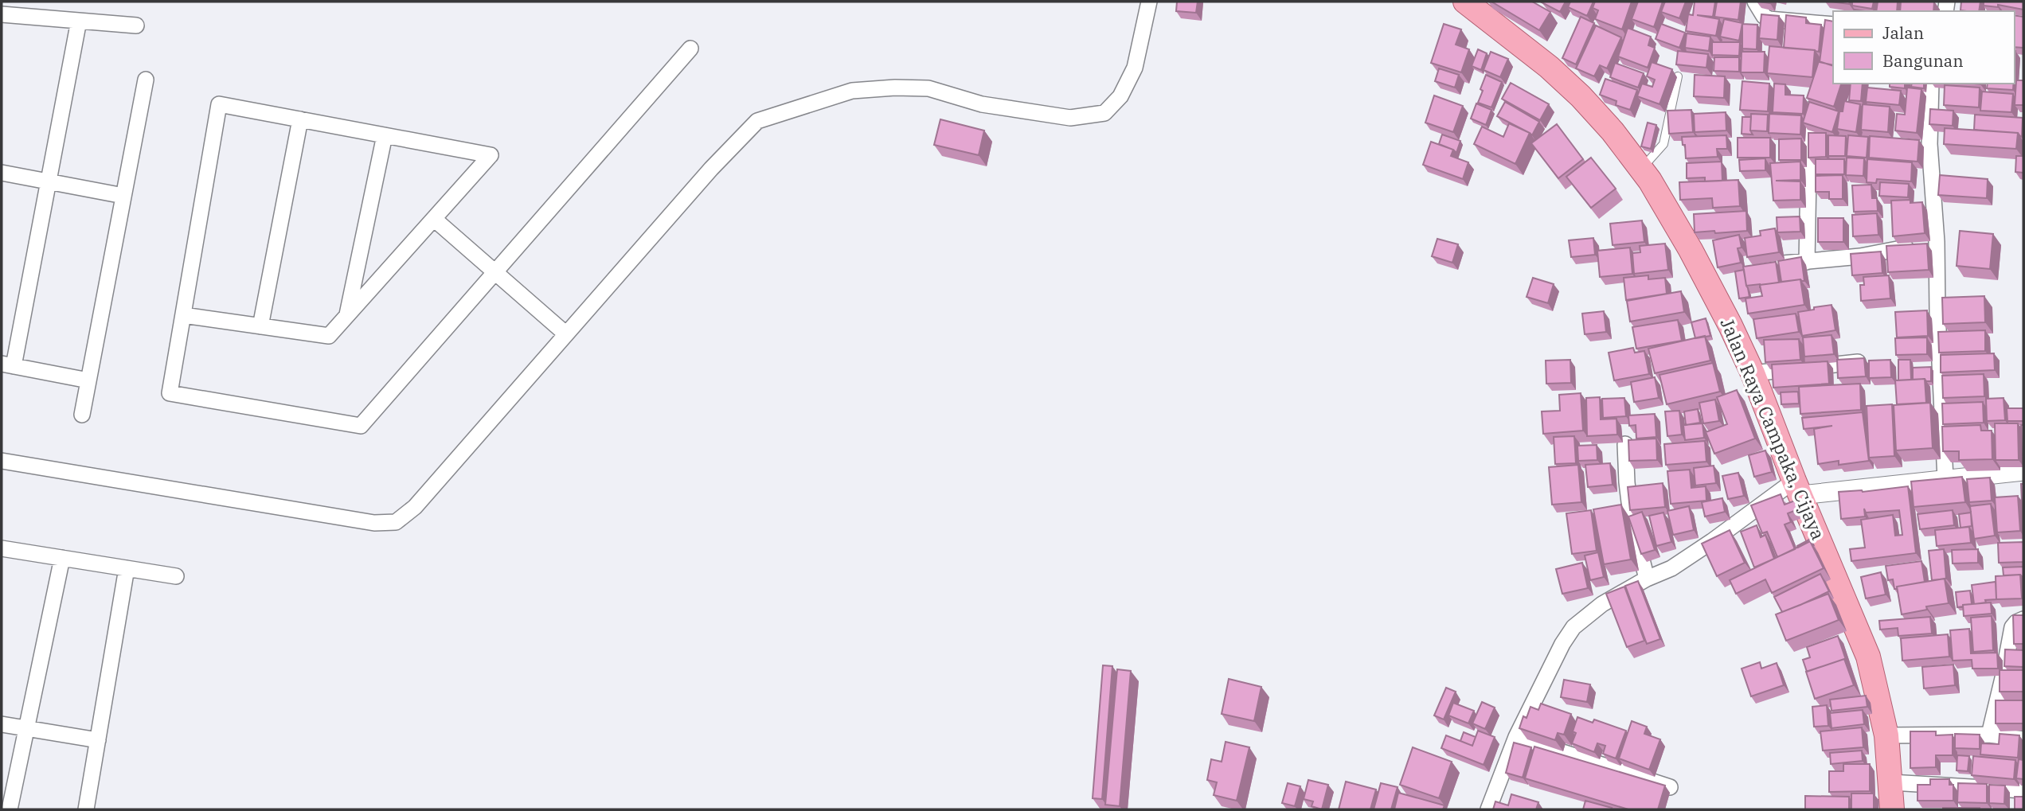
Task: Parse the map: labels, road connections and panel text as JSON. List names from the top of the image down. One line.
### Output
{"streets":{"main road":["Jalan Raya Campaka, Cijaya"]},"legend":["Jalan","Bangunan"]}
